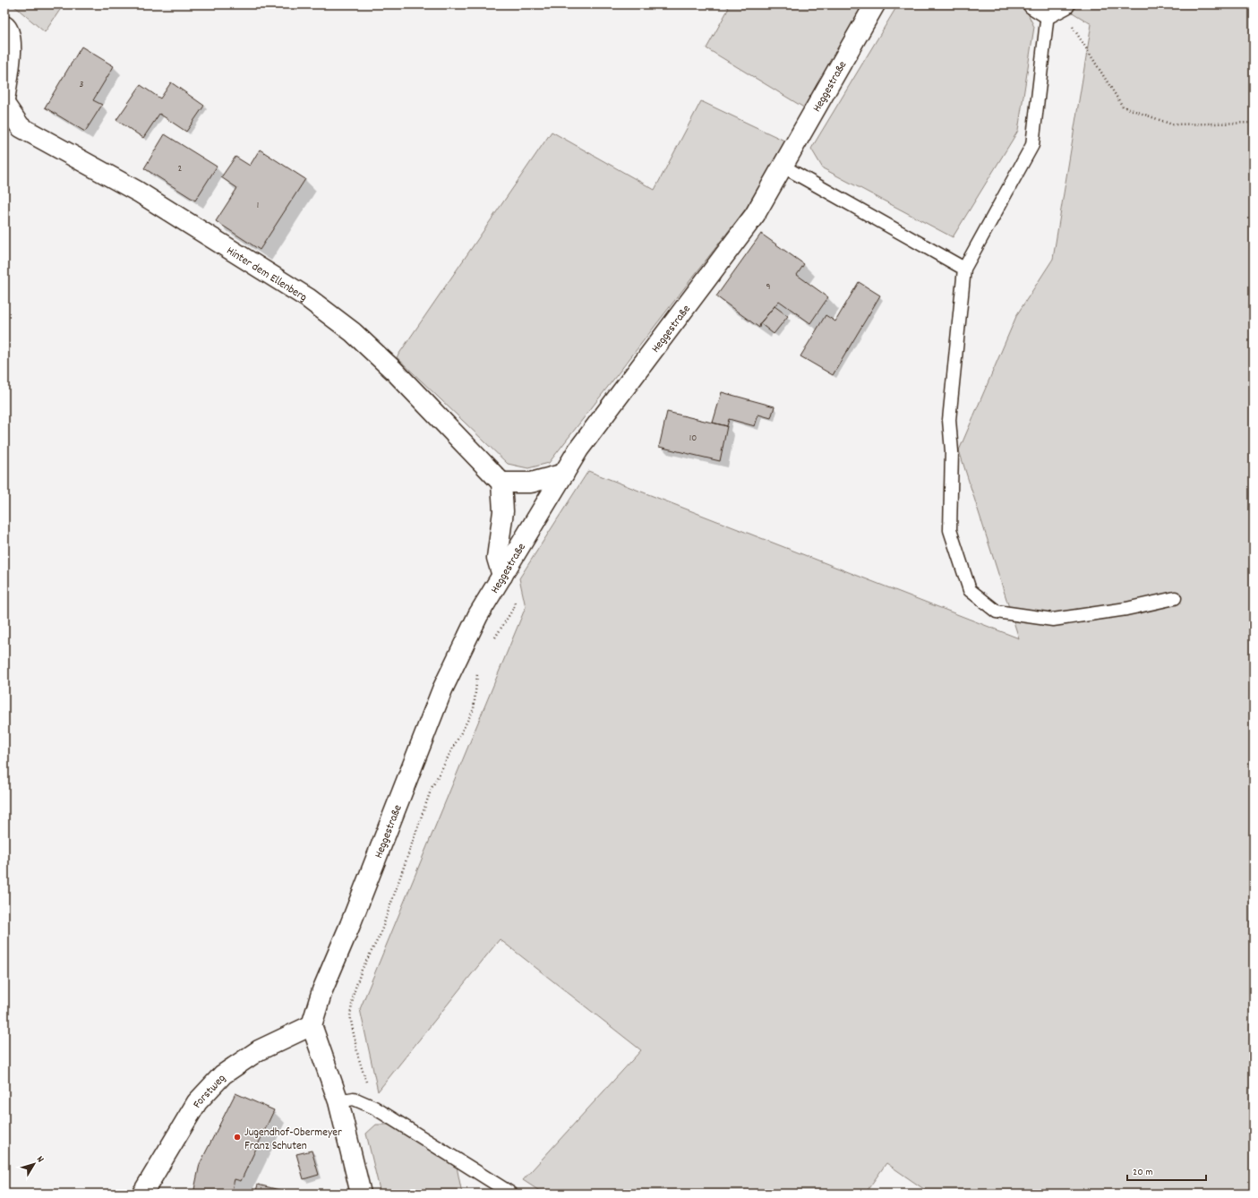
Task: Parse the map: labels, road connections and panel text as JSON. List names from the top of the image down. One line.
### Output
{"streets":{"street":["Heggestraße","Hinter dem Ellenberg","Forstweg"]},"crossings":[["Heggestraße","Forstweg"]],"places":["Jugendhof-Obermeyer Franz Schuten"],"house_numbers":["3","2","1","9","10"],"scale_bar":"20 m","north":"top right"}
